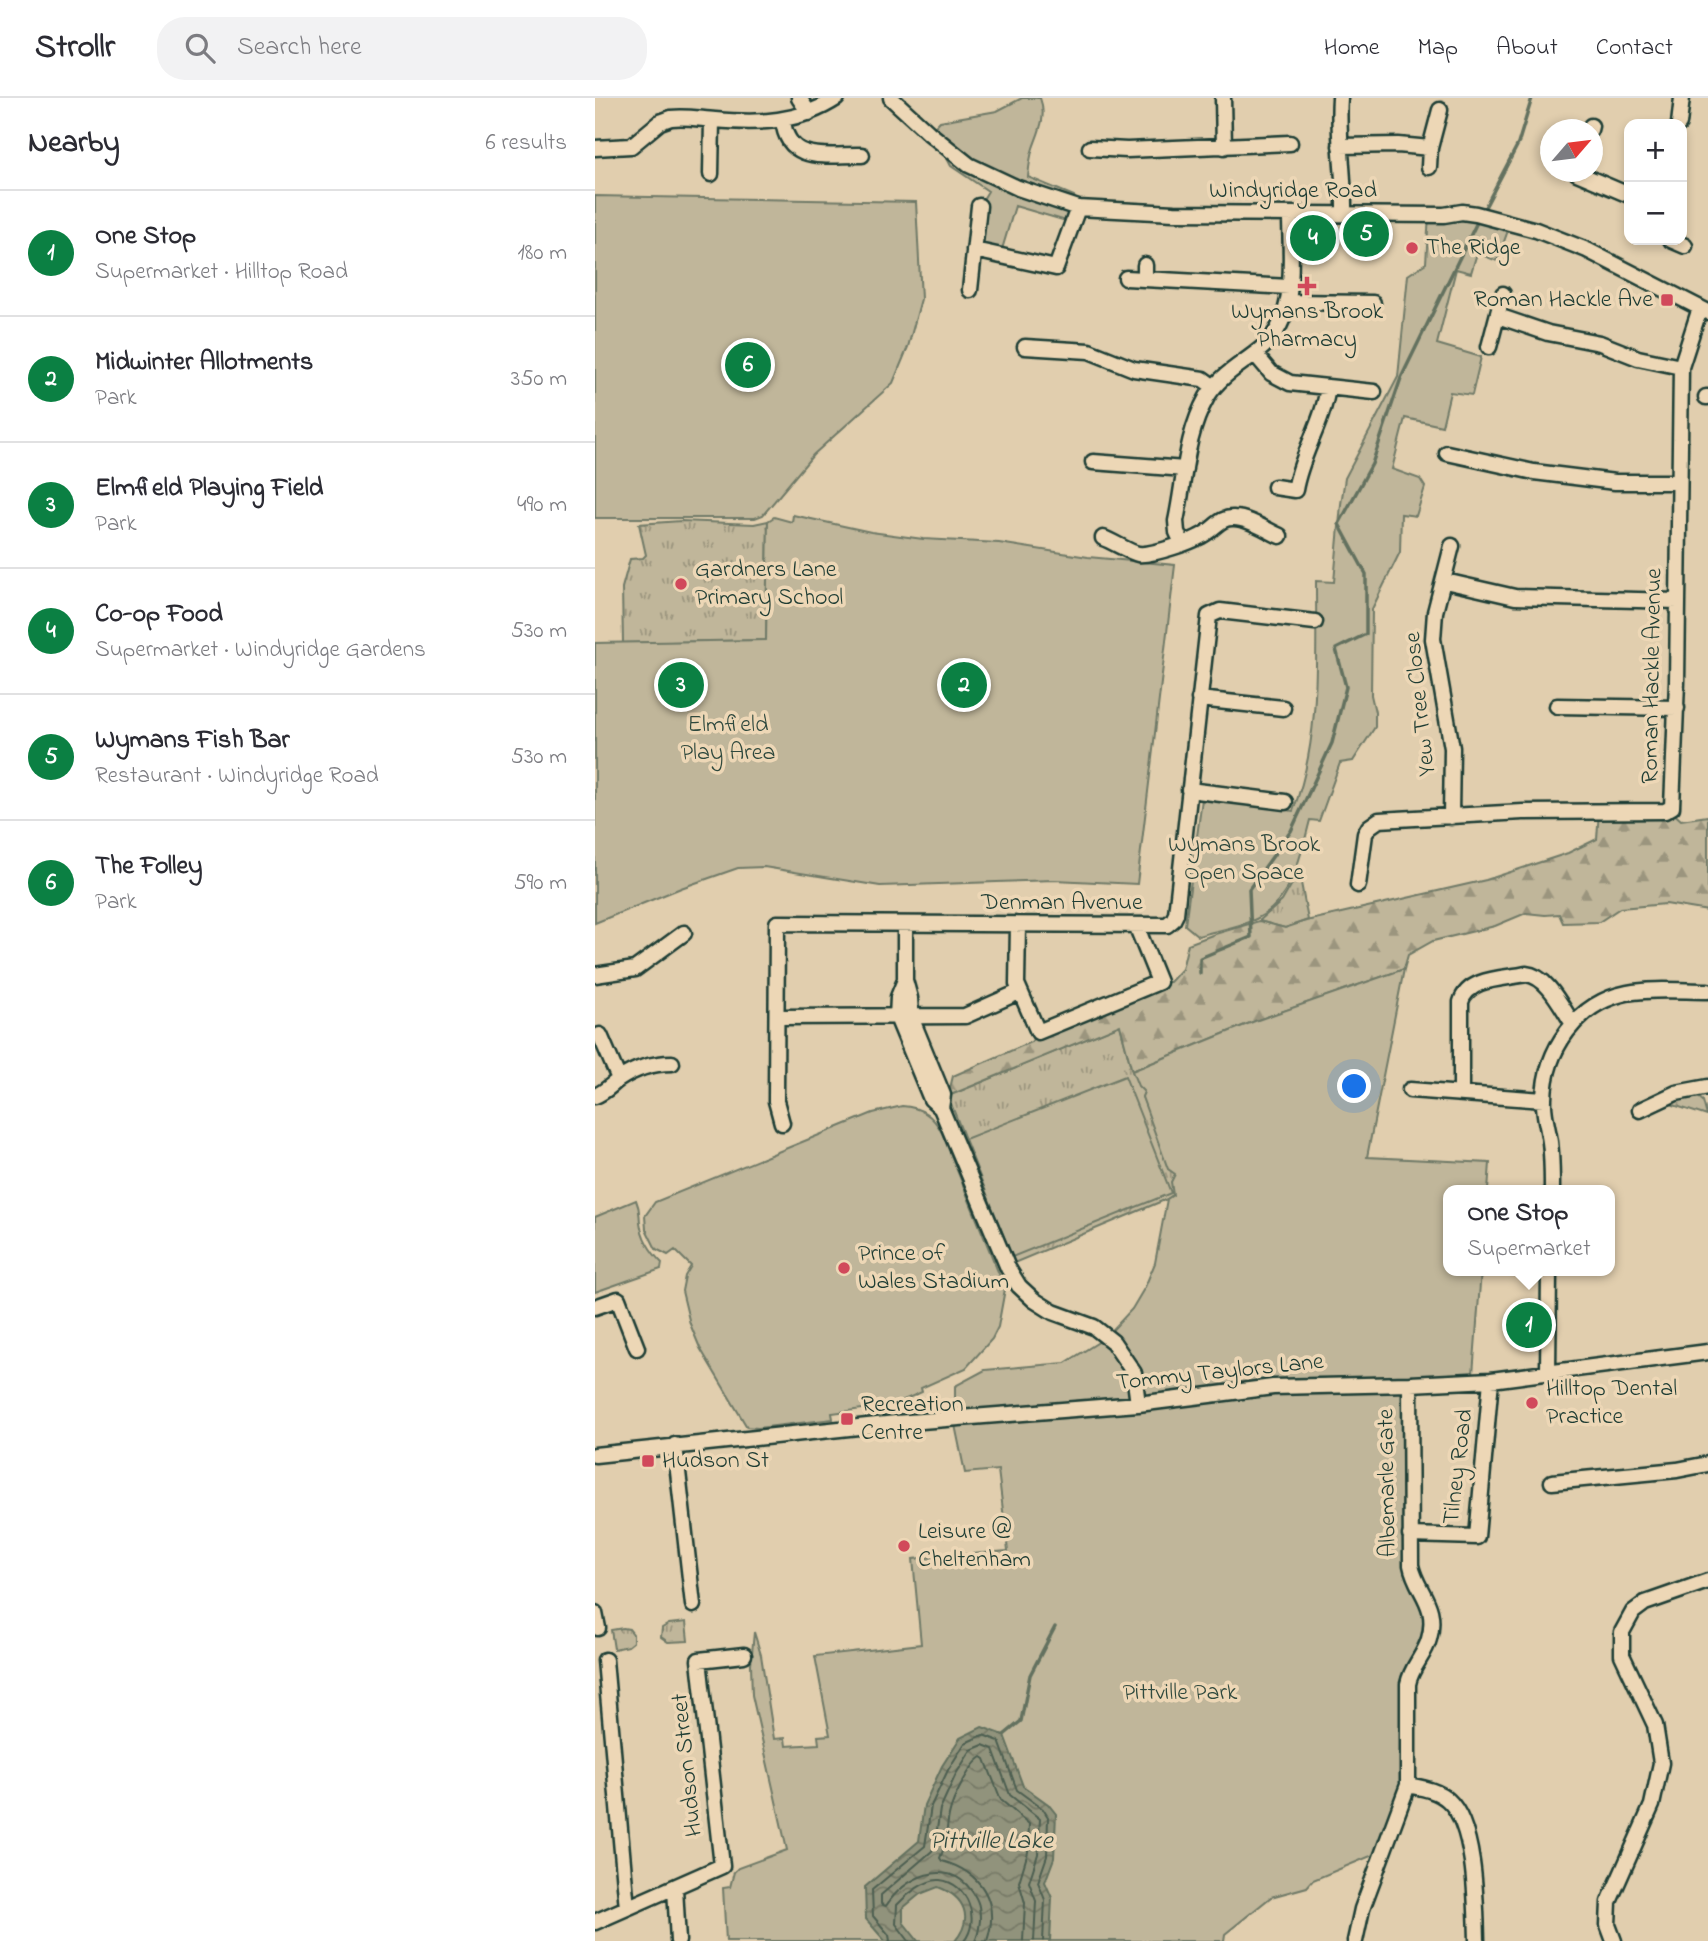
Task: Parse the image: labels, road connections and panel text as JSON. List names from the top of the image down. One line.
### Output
{"streets":{"street":["Windyridge Road","Roman Hackle Avenue","Yew Tree Close","Denman Avenue","Tommy Taylors Lane","Tilney Road","Albemarle Gate","Hudson Street"]},"crossings":[["Windyridge Road","Roman Hackle Avenue"],["Roman Hackle Avenue","Yew Tree Close"],["Tommy Taylors Lane","Tilney Road"],["Tommy Taylors Lane","Albemarle Gate"],["Tilney Road","Albemarle Gate"]],"water":["Pittville Lake"],"parks":["Elmfield Play Area","Wymans Brook Open Space","Pittville Park"],"places":{"other":["The Ridge","Gardners Lane Primary School","Prince of Wales Stadium","Hilltop Dental Practice","Leisure @ Cheltenham"],"health":["Wymans Brook Pharmacy"],"transit":["Roman Hackle Ave","Recreation Centre","Hudson St"]},"north":"top right","page":{"header":"Strollr","search":"Search here","nav":["Home","Map","About","Contact"],"heading":["Nearby","6 results"],"map_buttons":["+","−"],"list":[{"mark":"1","name":"One Stop","note":"Supermarket · Hilltop Road","value":"180 m"},{"mark":"2","name":"Midwinter Allotments","note":"Park","value":"350 m"},{"mark":"3","name":"Elmfield Playing Field","note":"Park","value":"490 m"},{"mark":"4","name":"Co-op Food","note":"Supermarket · Windyridge Gardens","value":"530 m"},{"mark":"5","name":"Wymans Fish Bar","note":"Restaurant · Windyridge Road","value":"530 m"},{"mark":"6","name":"The Folley","note":"Park","value":"590 m"}],"pins":["5","4","6","2","3","1"],"popup":["One Stop","Supermarket"]}}
